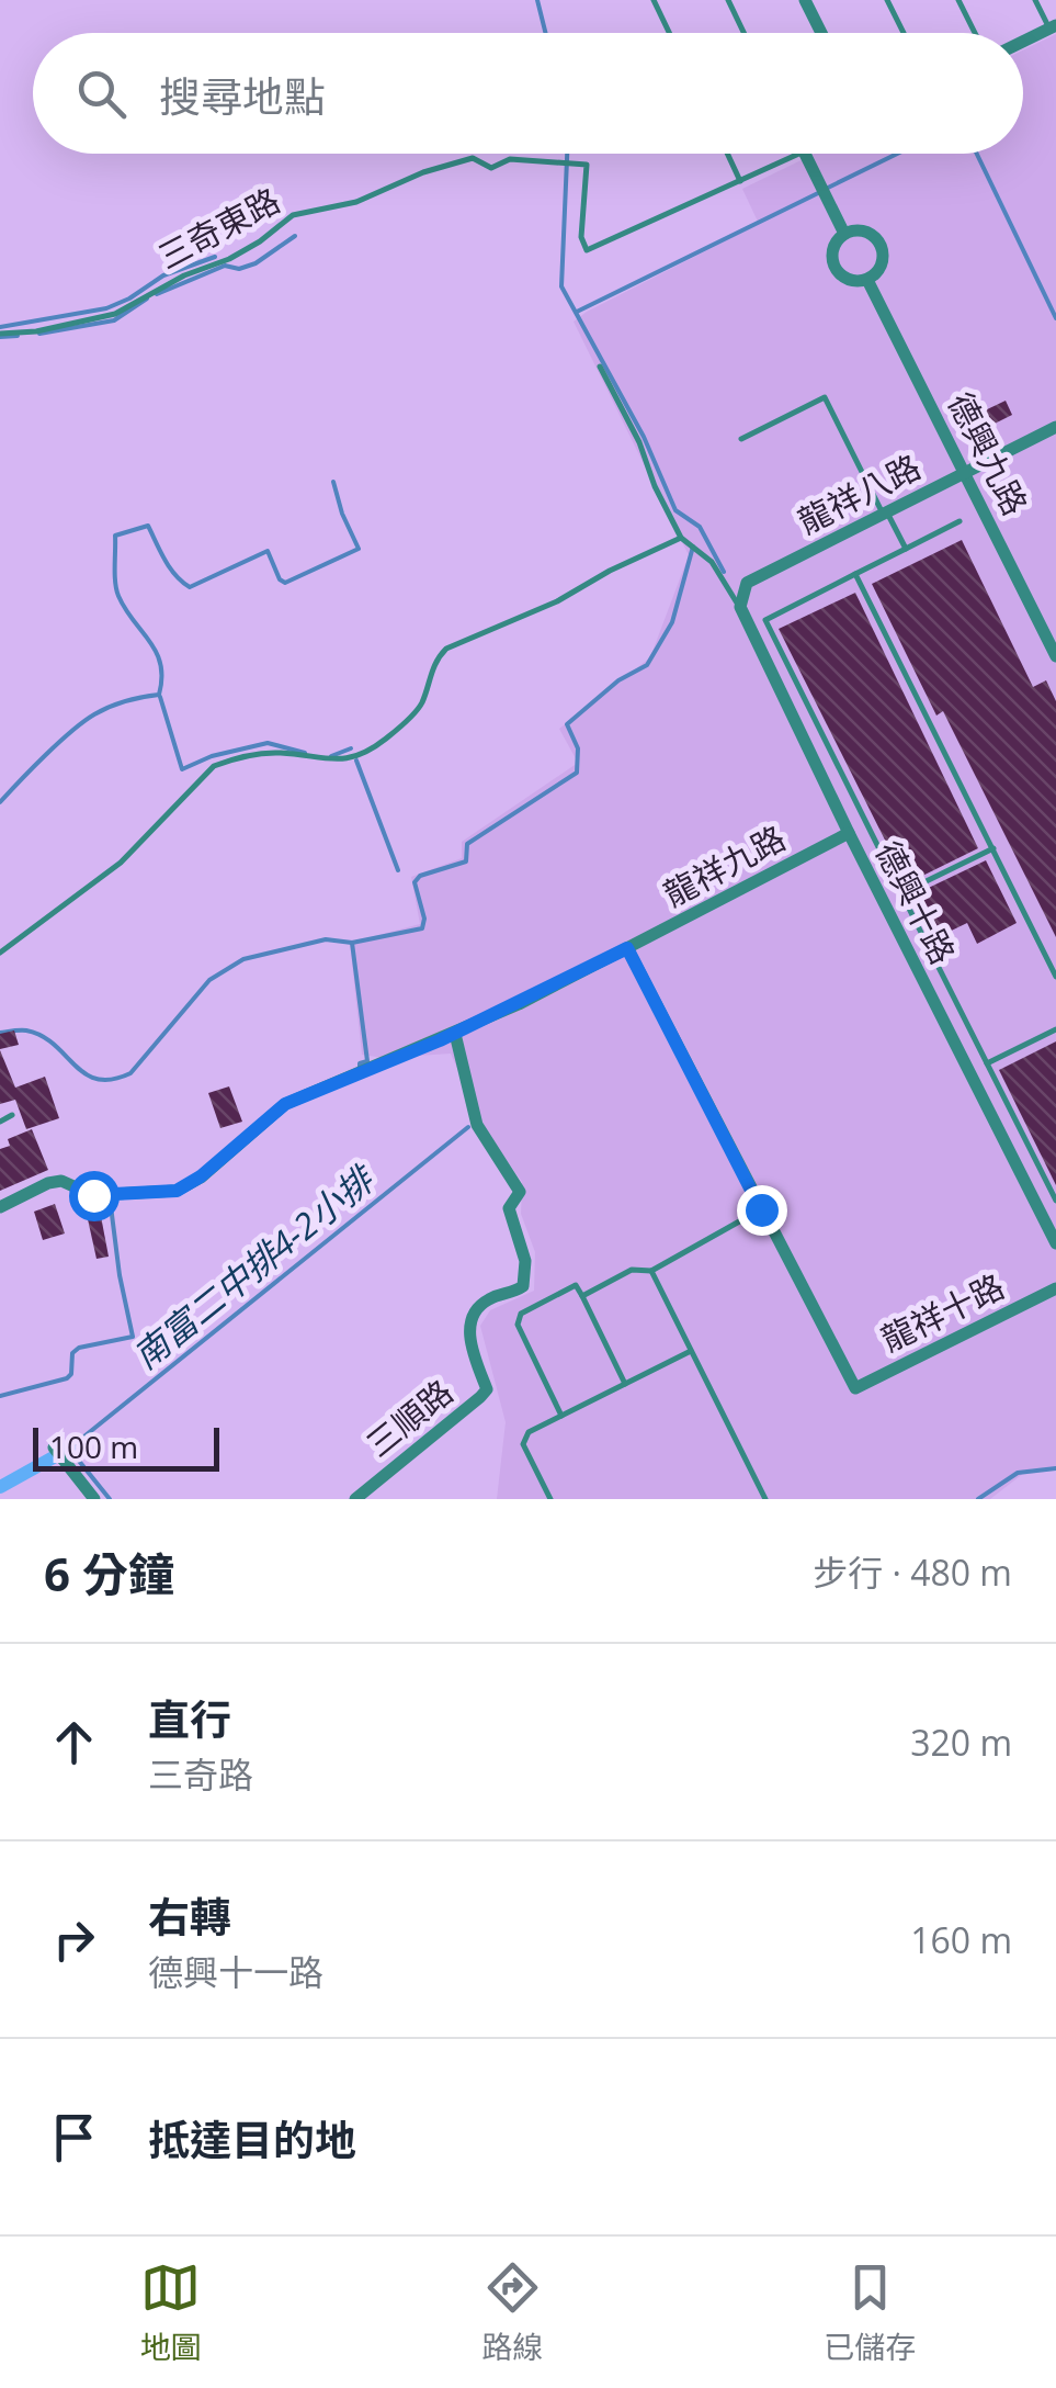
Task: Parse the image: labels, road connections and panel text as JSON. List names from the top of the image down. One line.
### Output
{"streets":{"street":["德興九路","龍祥八路","龍祥九路","德興十路","龍祥十路","三順路"],"lane":["三奇東路"]},"crossings":[["德興九路","龍祥八路"],["龍祥八路","德興十路"],["龍祥九路","德興十路"],["龍祥九路","三順路"]],"water":["南富二中排4-2小排"],"scale_bar":"100 m","page":{"search":"搜尋地點","scale":"100 m","heading":["6 分鐘","步行 · 480 m"],"list":[["直行","三奇路","320 m"],["右轉","德興十一路","160 m"],"抵達目的地"],"nav":["地圖","路線","已儲存"]}}
